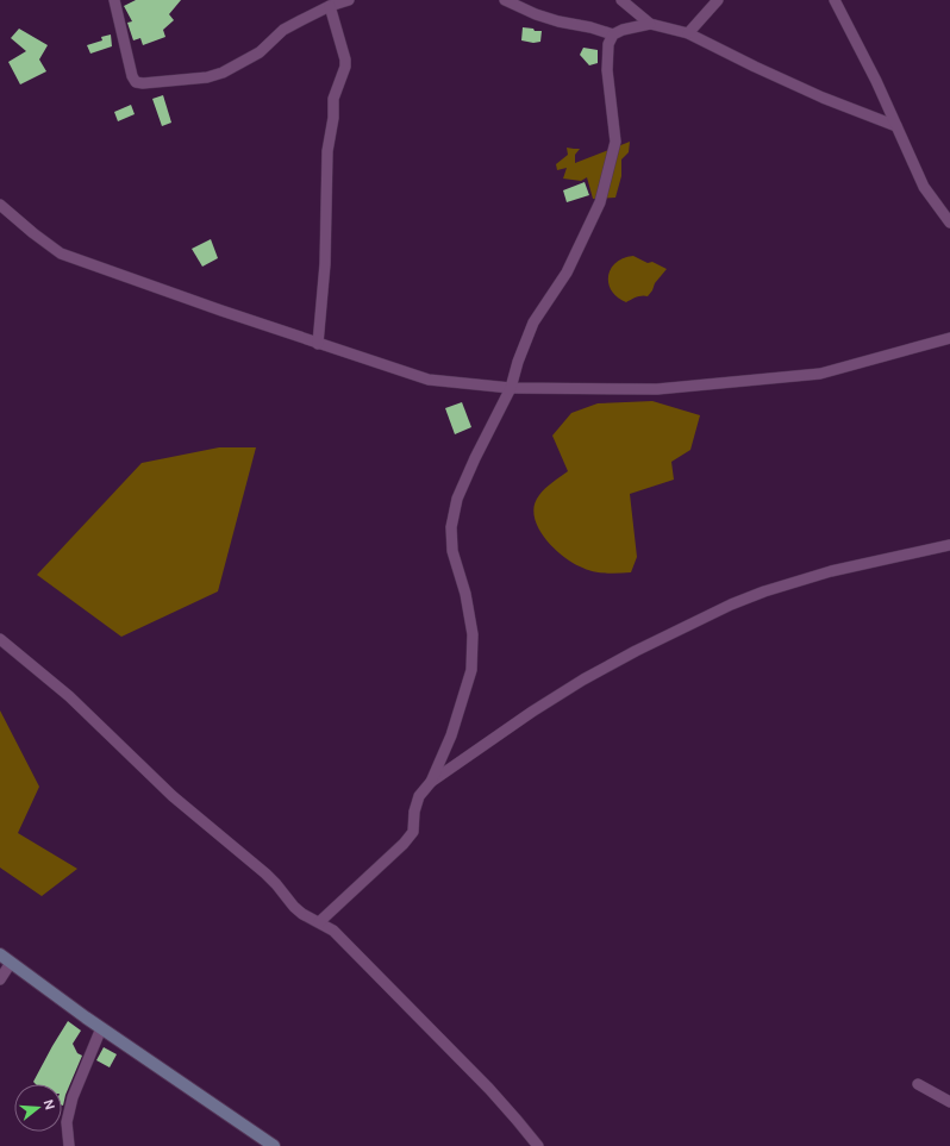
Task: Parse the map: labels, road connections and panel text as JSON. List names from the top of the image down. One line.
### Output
{"north":"right"}
